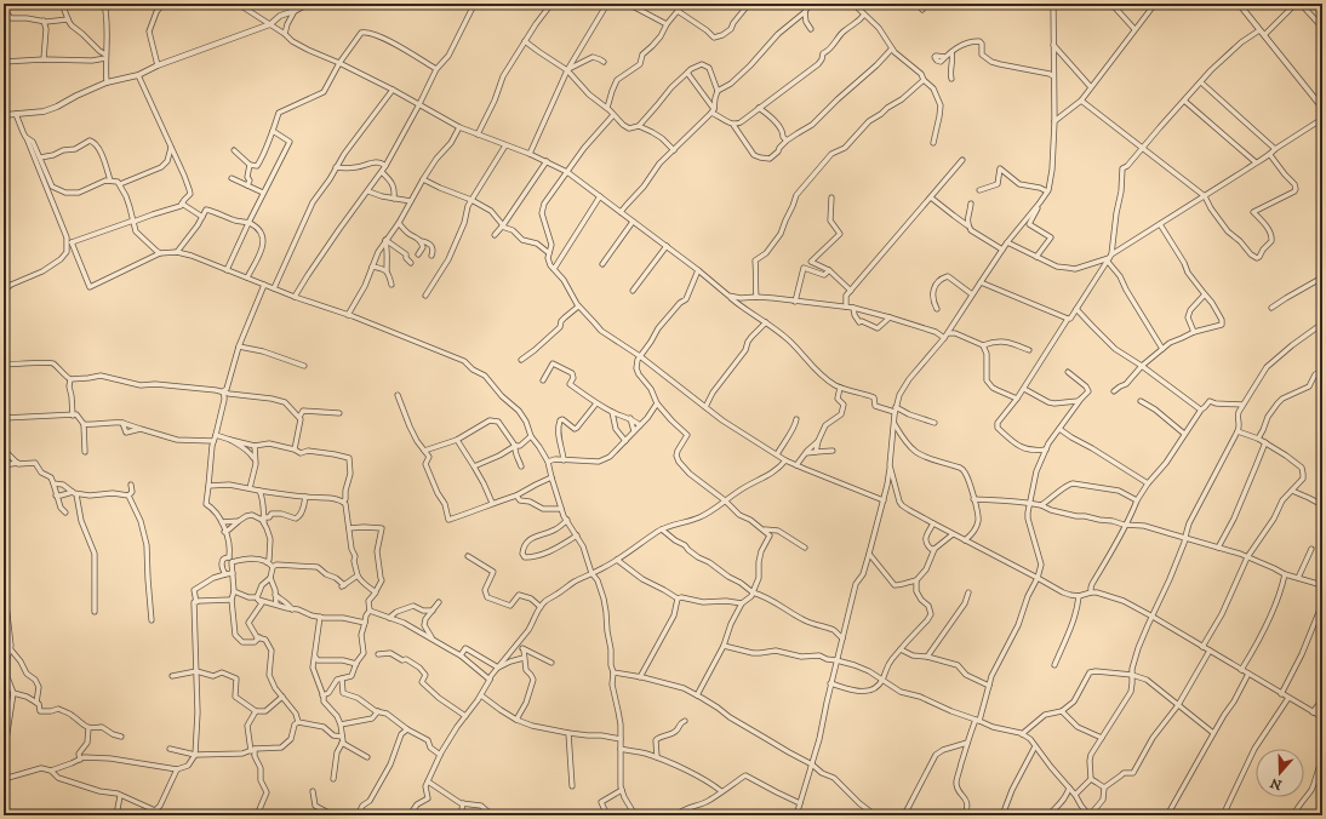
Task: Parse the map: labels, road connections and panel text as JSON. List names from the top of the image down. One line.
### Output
{"north":"bottom"}
